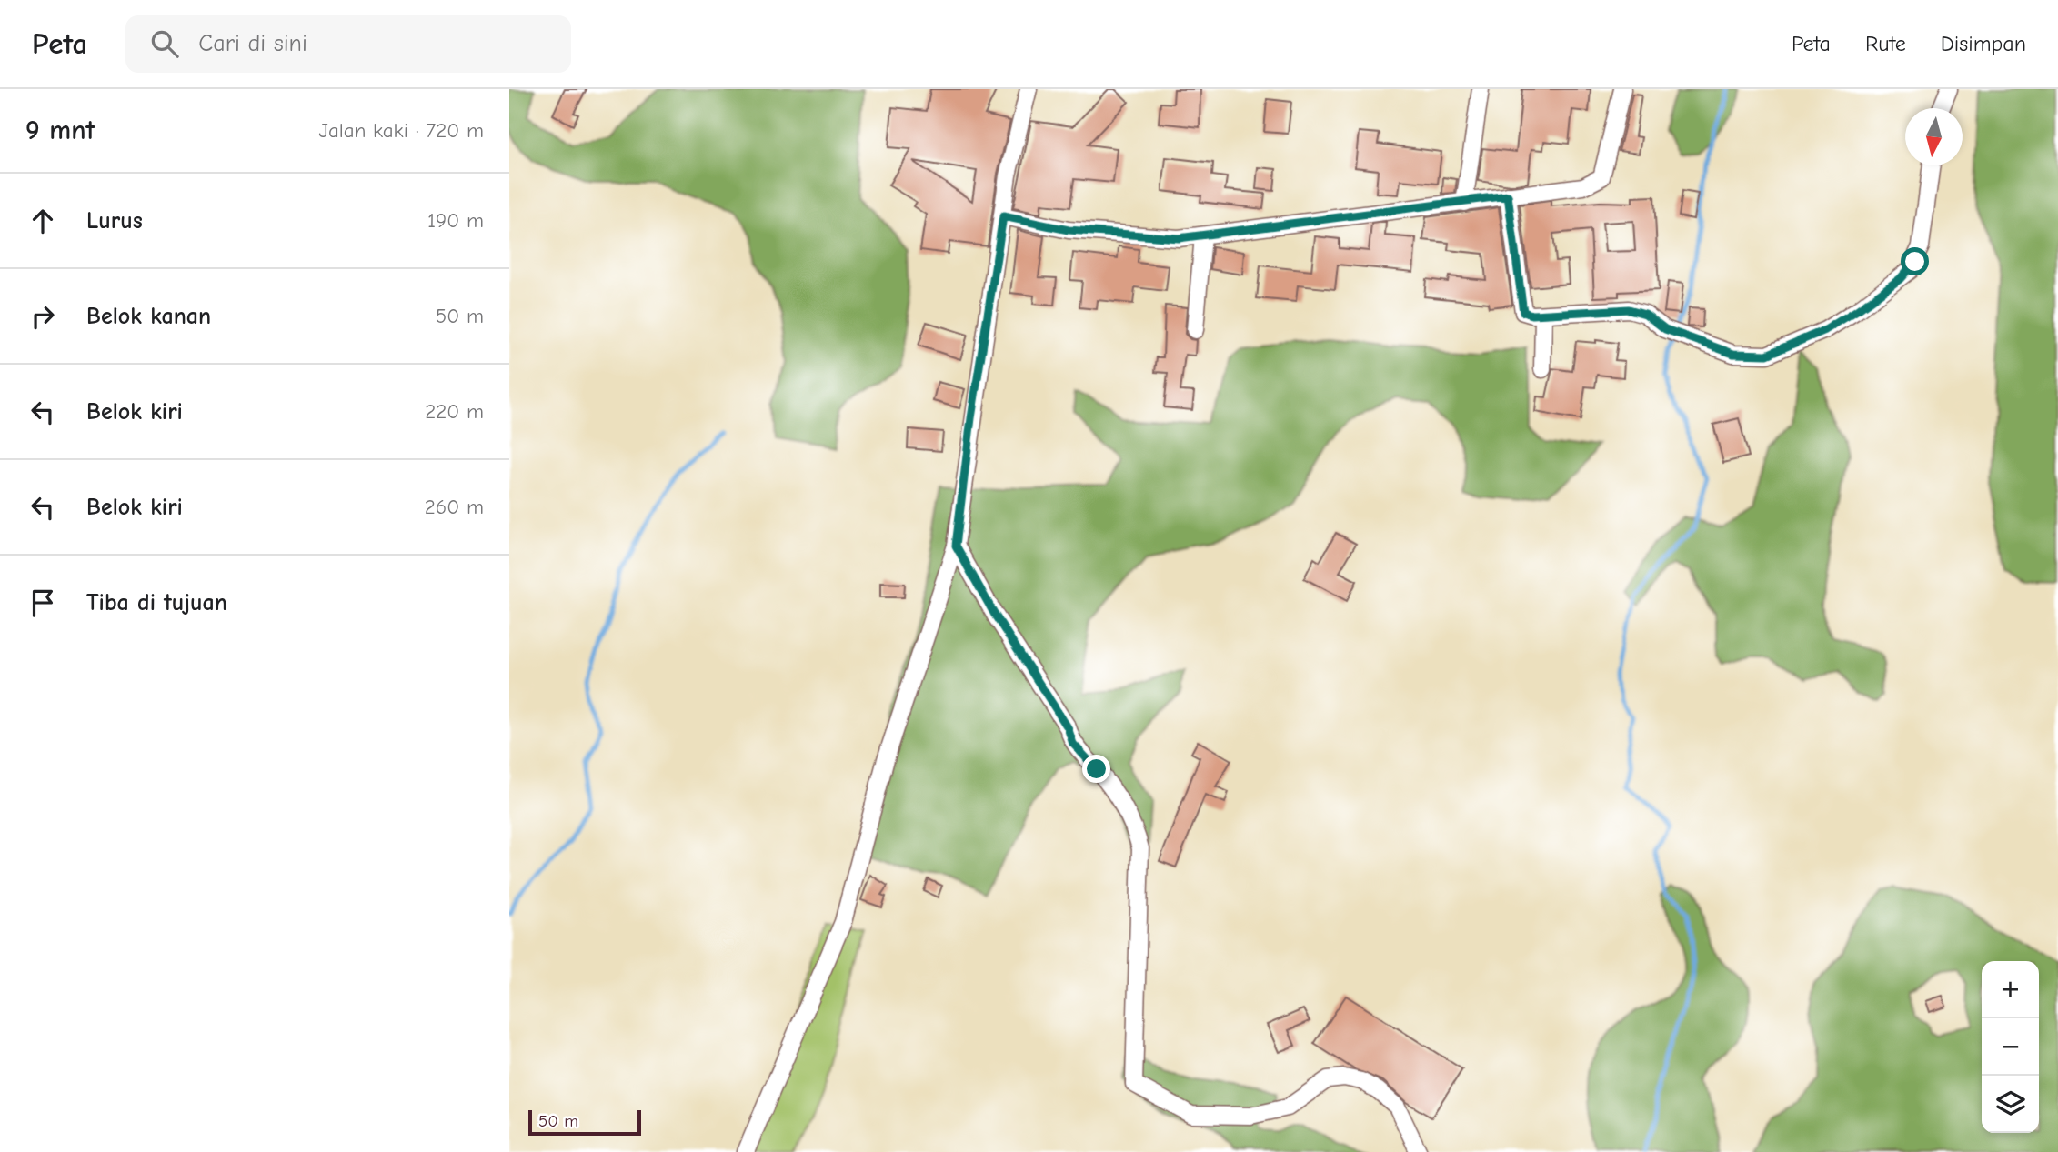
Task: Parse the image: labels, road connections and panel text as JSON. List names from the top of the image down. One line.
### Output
{"scale_bar":"50 m","north":"bottom","page":{"header":"Peta","search":"Cari di sini","nav":["Peta","Rute","Disimpan"],"heading":["9 mnt","Jalan kaki · 720 m"],"list":[["Lurus","190 m"],["Belok kanan","50 m"],["Belok kiri","220 m"],["Belok kiri","260 m"],"Tiba di tujuan"],"map_buttons":["+","−"],"scale":"50 m"}}
